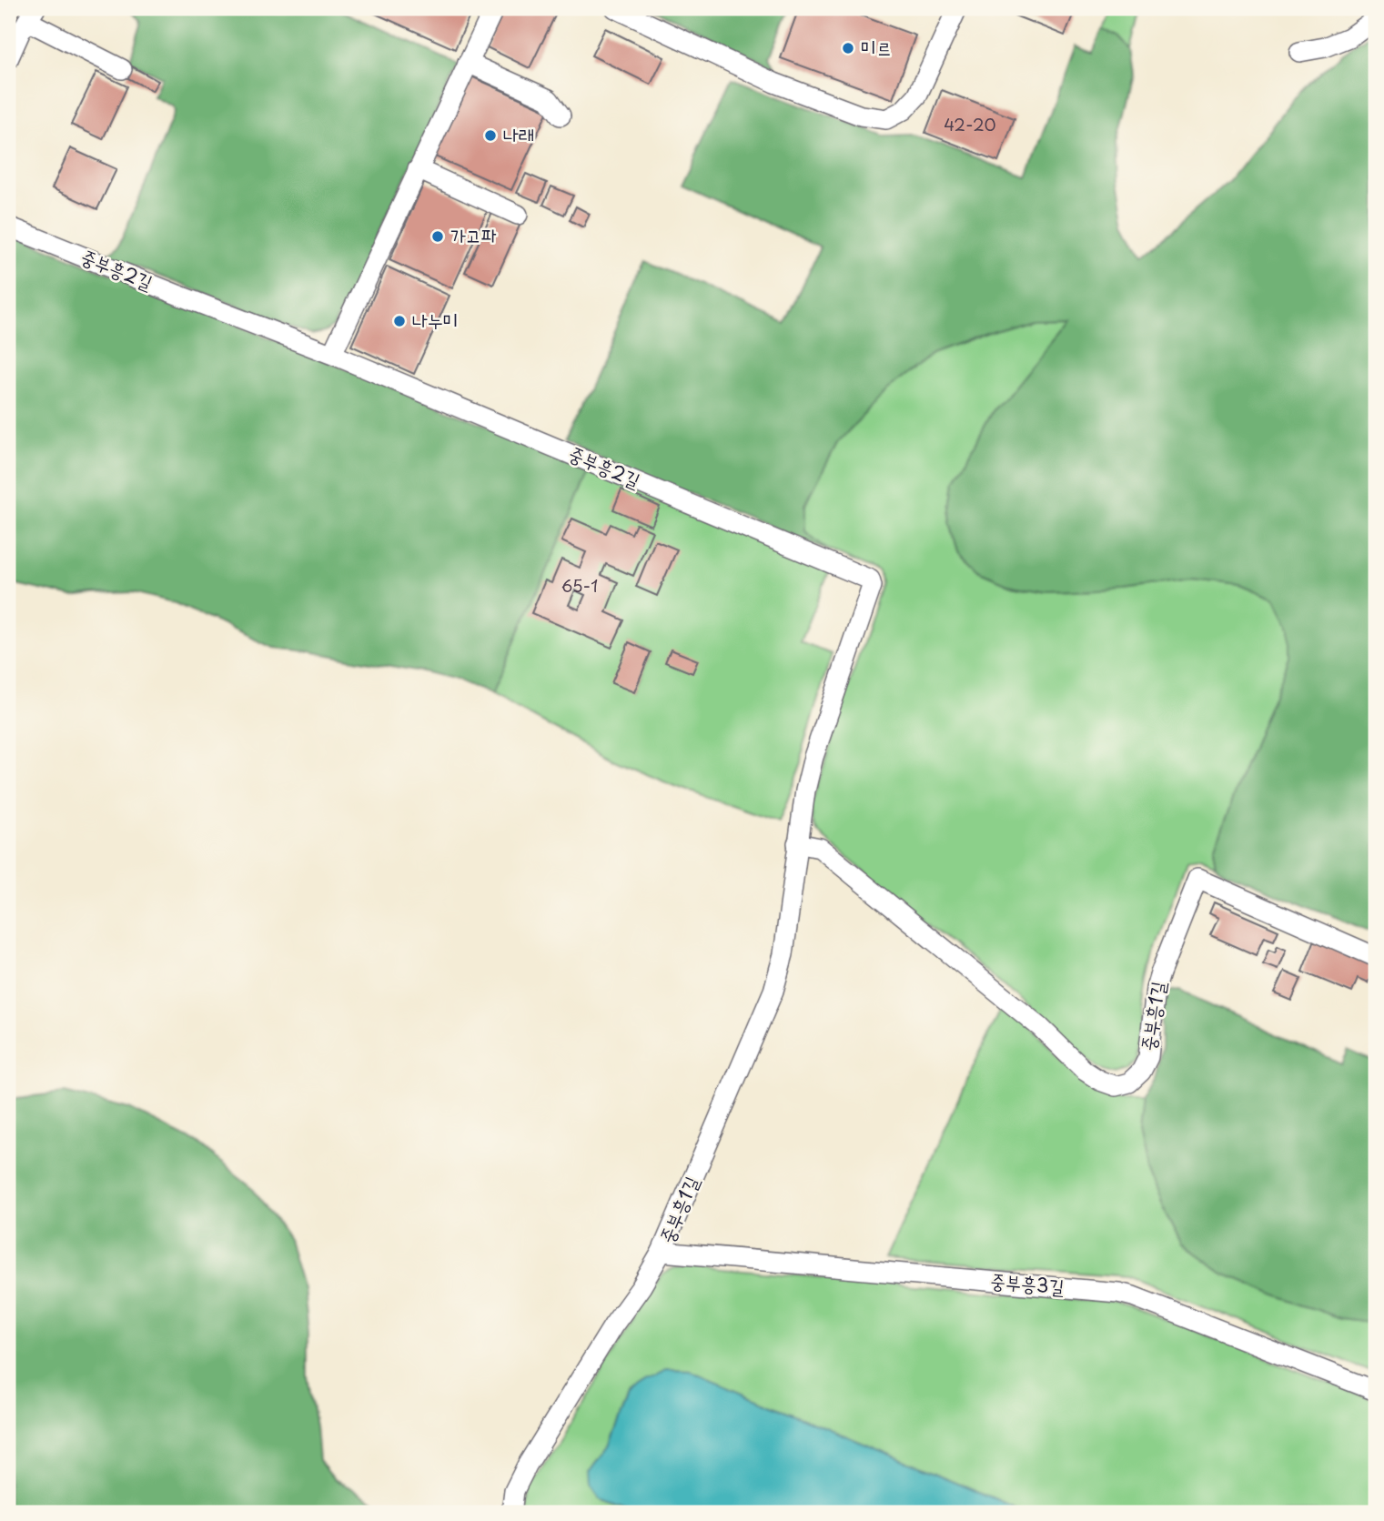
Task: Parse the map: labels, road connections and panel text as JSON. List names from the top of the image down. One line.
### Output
{"streets":{"lane":["중부흥2길","중부흥1길","중부흥3길"]},"crossings":[["중부흥2길","중부흥1길"],["중부흥1길","중부흥3길"]],"places":["미르","나래","가고파","나누미"],"house_numbers":["42-20","65-1"]}
